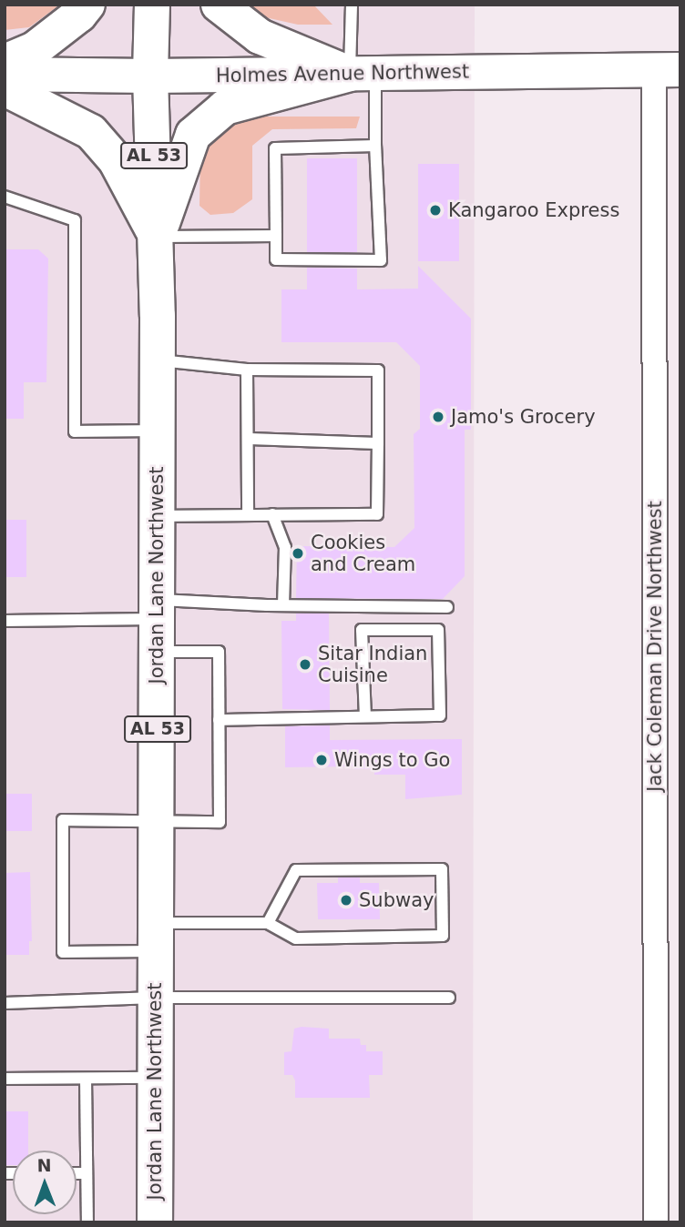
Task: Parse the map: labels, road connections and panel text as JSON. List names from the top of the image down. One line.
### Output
{"streets":{"main road":["Holmes Avenue Northwest","AL 53","Jordan Lane Northwest"],"street":["Jack Coleman Drive Northwest"]},"crossings":[["Holmes Avenue Northwest","Jordan Lane Northwest"],["Holmes Avenue Northwest","Jack Coleman Drive Northwest"]],"places":["Kangaroo Express","Jamo's Grocery","Cookies and Cream","Sitar Indian Cuisine","Wings to Go","Subway"],"north":"top"}
